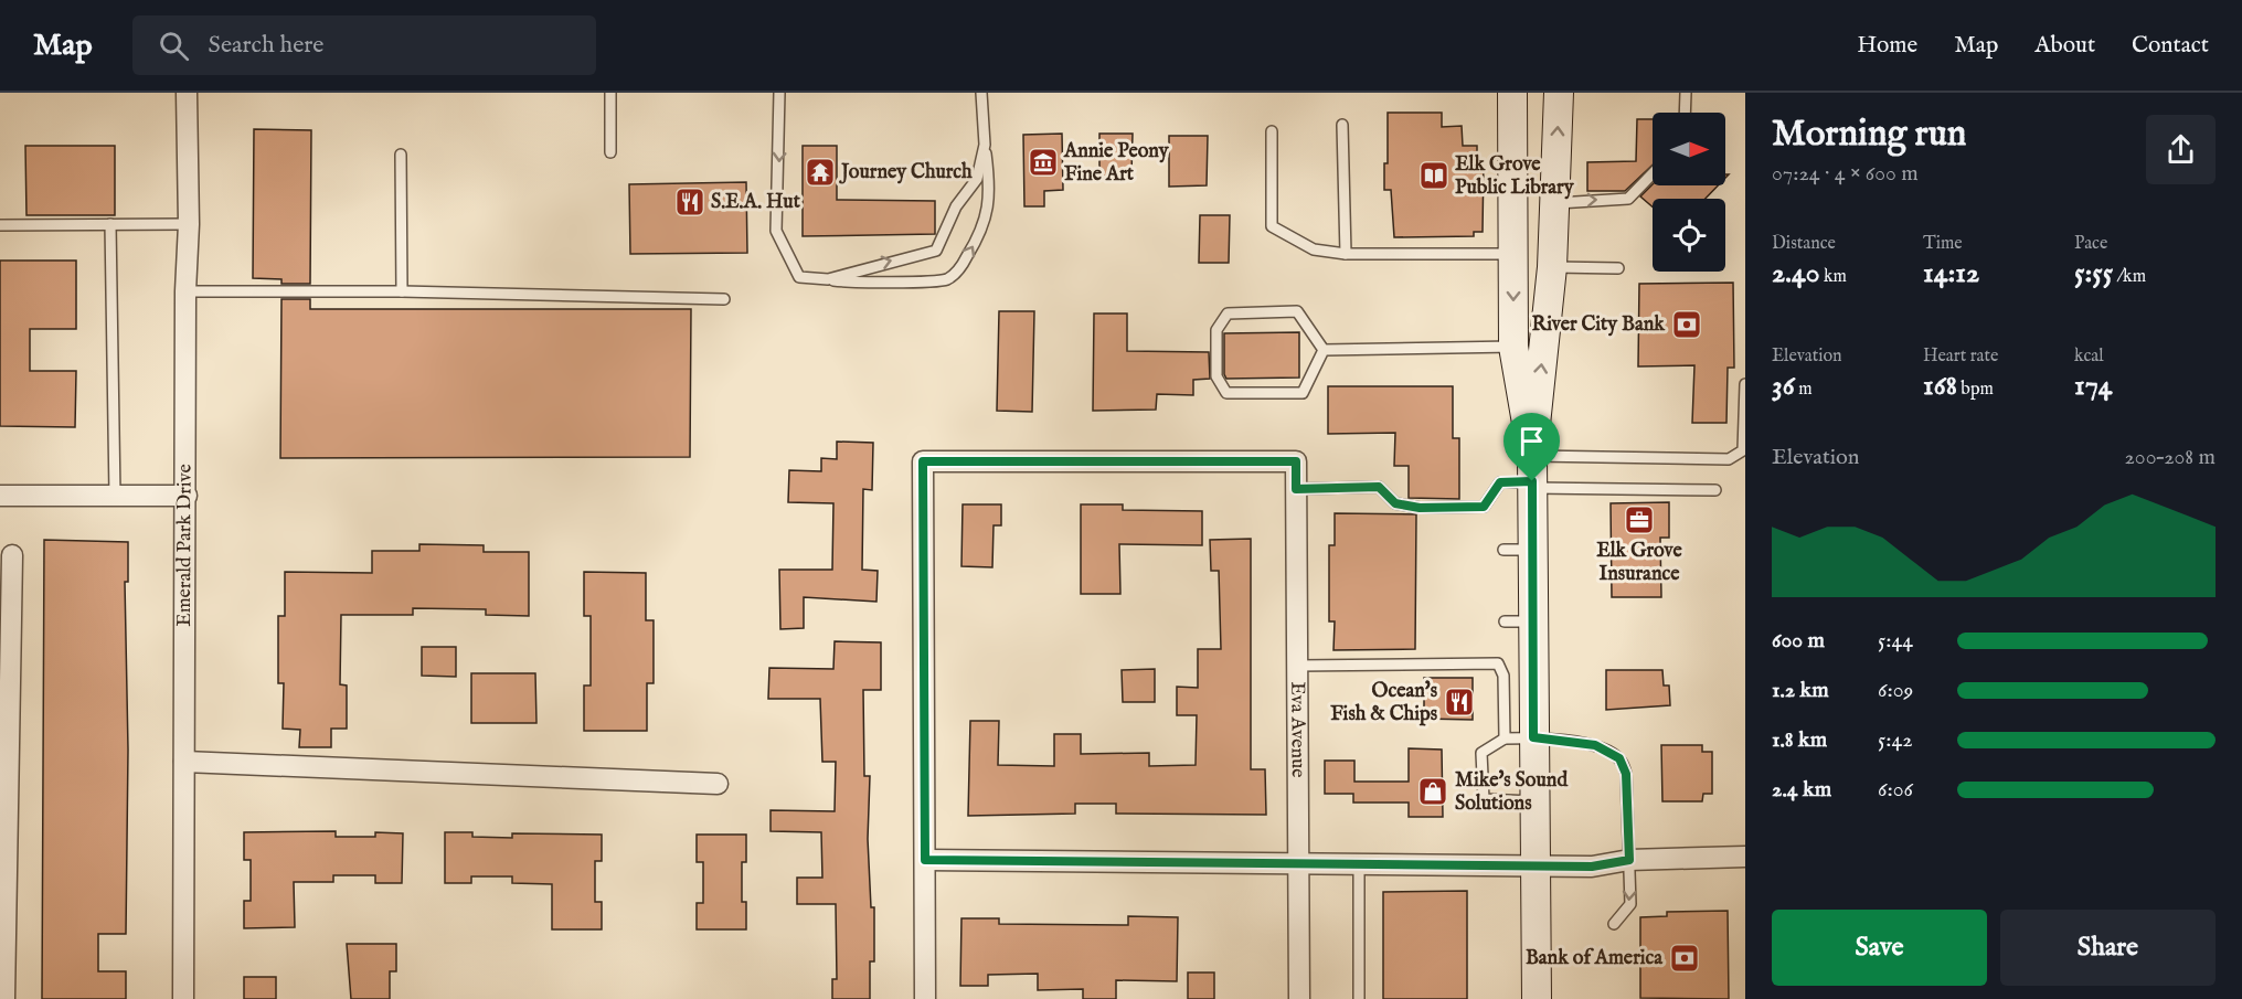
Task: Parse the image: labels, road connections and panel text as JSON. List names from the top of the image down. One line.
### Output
{"streets":{"street":["Emerald Park Drive","Eva Avenue"]},"places":{"museum":["Annie Peony Fine Art"],"temple":["Journey Church"],"library":["Elk Grove Public Library"],"restaurant":["S.E.A. Hut","Ocean's Fish & Chips"],"bank":["River City Bank","Bank of America"],"office":["Elk Grove Insurance"],"shop":["Mike's Sound Solutions"]},"north":"right","page":{"header":"Map","search":"Search here","nav":["Home","Map","About","Contact"],"heading":["Morning run","07:24 · 4 × 600 m"],"stats":[["Distance","2.40 km"],["Time","14:12"],["Pace","5:55 /km"],["Elevation","36 m"],["Heart rate","168 bpm"],["kcal","174"]],"chart":["Elevation","200–208 m"],"list":[{"name":"600 m","note":"5:44"},{"name":"1.2 km","note":"6:09"},{"name":"1.8 km","note":"5:42"},{"name":"2.4 km","note":"6:06"}],"buttons":["Save","Share"]}}
